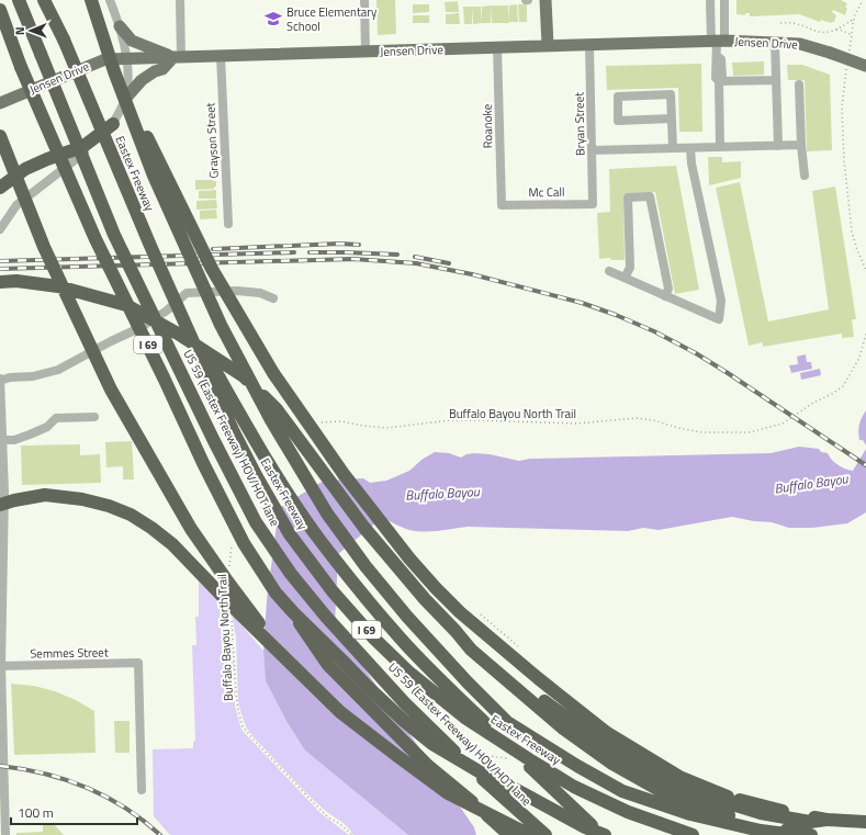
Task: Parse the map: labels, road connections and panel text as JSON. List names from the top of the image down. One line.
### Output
{"streets":{"highway":["Eastex Freeway","I 69","US 59 (Eastex Freeway) HOV/HOT lane"],"main road":["Jensen Drive"],"street":["Bryan Street","Roanoke","Grayson Street","Mc Call","Semmes Street"],"path":["Buffalo Bayou North Trail"]},"crossings":[["Jensen Drive","Bryan Street"],["Jensen Drive","Roanoke"],["Jensen Drive","Grayson Street"],["Bryan Street","Mc Call"],["Roanoke","Mc Call"]],"water":["Buffalo Bayou"],"places":{"school or university":["Bruce Elementary School"]},"scale_bar":"100 m","north":"left"}
